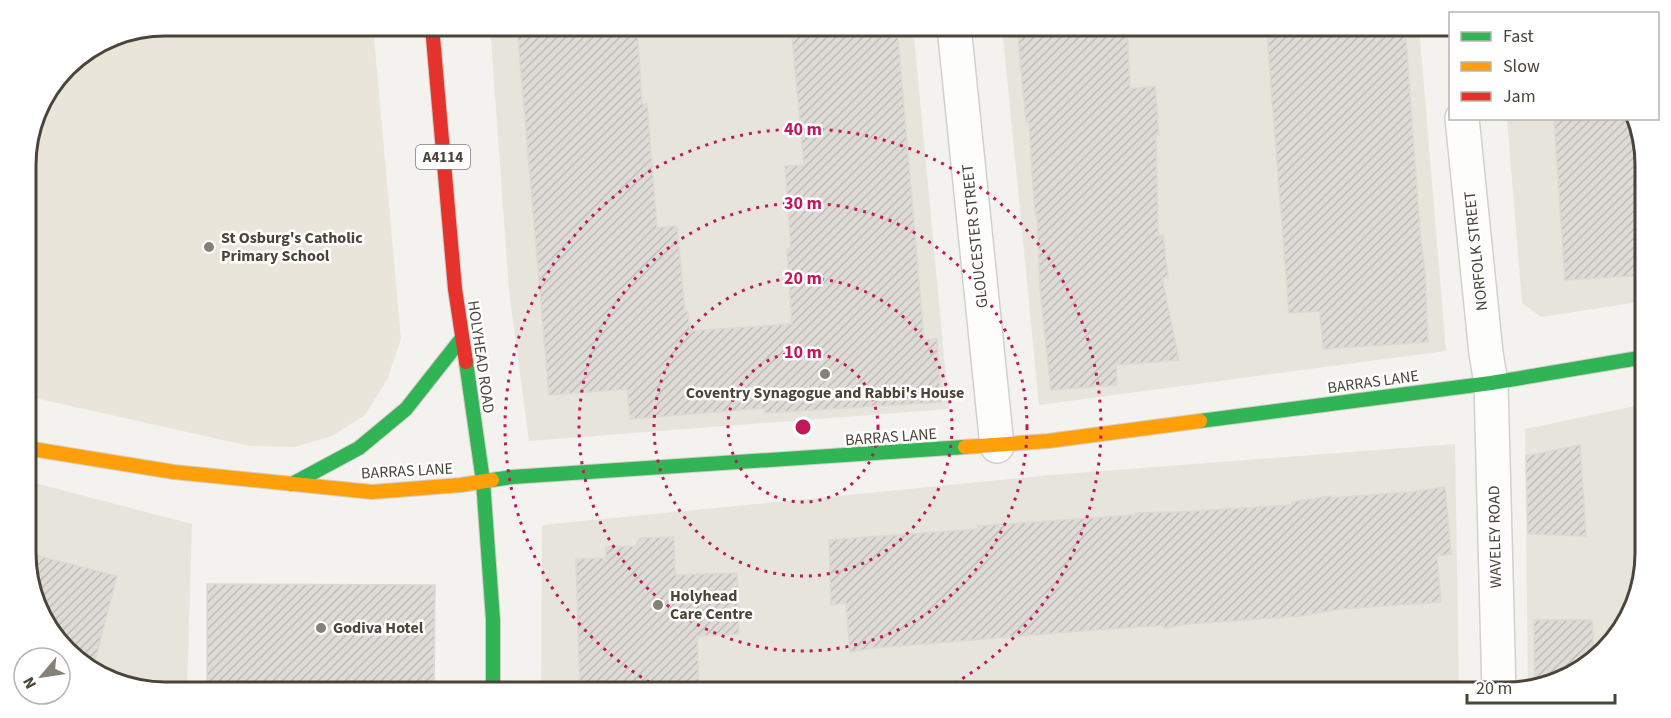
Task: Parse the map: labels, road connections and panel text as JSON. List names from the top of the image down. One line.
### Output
{"streets":{"main road":["A4114","HOLYHEAD ROAD","BARRAS LANE"],"street":["GLOUCESTER STREET","NORFOLK STREET","WAVELEY ROAD"]},"crossings":[["GLOUCESTER STREET","BARRAS LANE"],["NORFOLK STREET","BARRAS LANE"],["NORFOLK STREET","WAVELEY ROAD"],["HOLYHEAD ROAD","BARRAS LANE"],["BARRAS LANE","WAVELEY ROAD"]],"places":["St Osburg's Catholic Primary School","Coventry Synagogue and Rabbi's House","Holyhead Care Centre","Godiva Hotel"],"legend":["Fast","Slow","Jam"],"scale_bar":"20 m","north":"bottom left","rings":["40 m","30 m","20 m","10 m"]}
